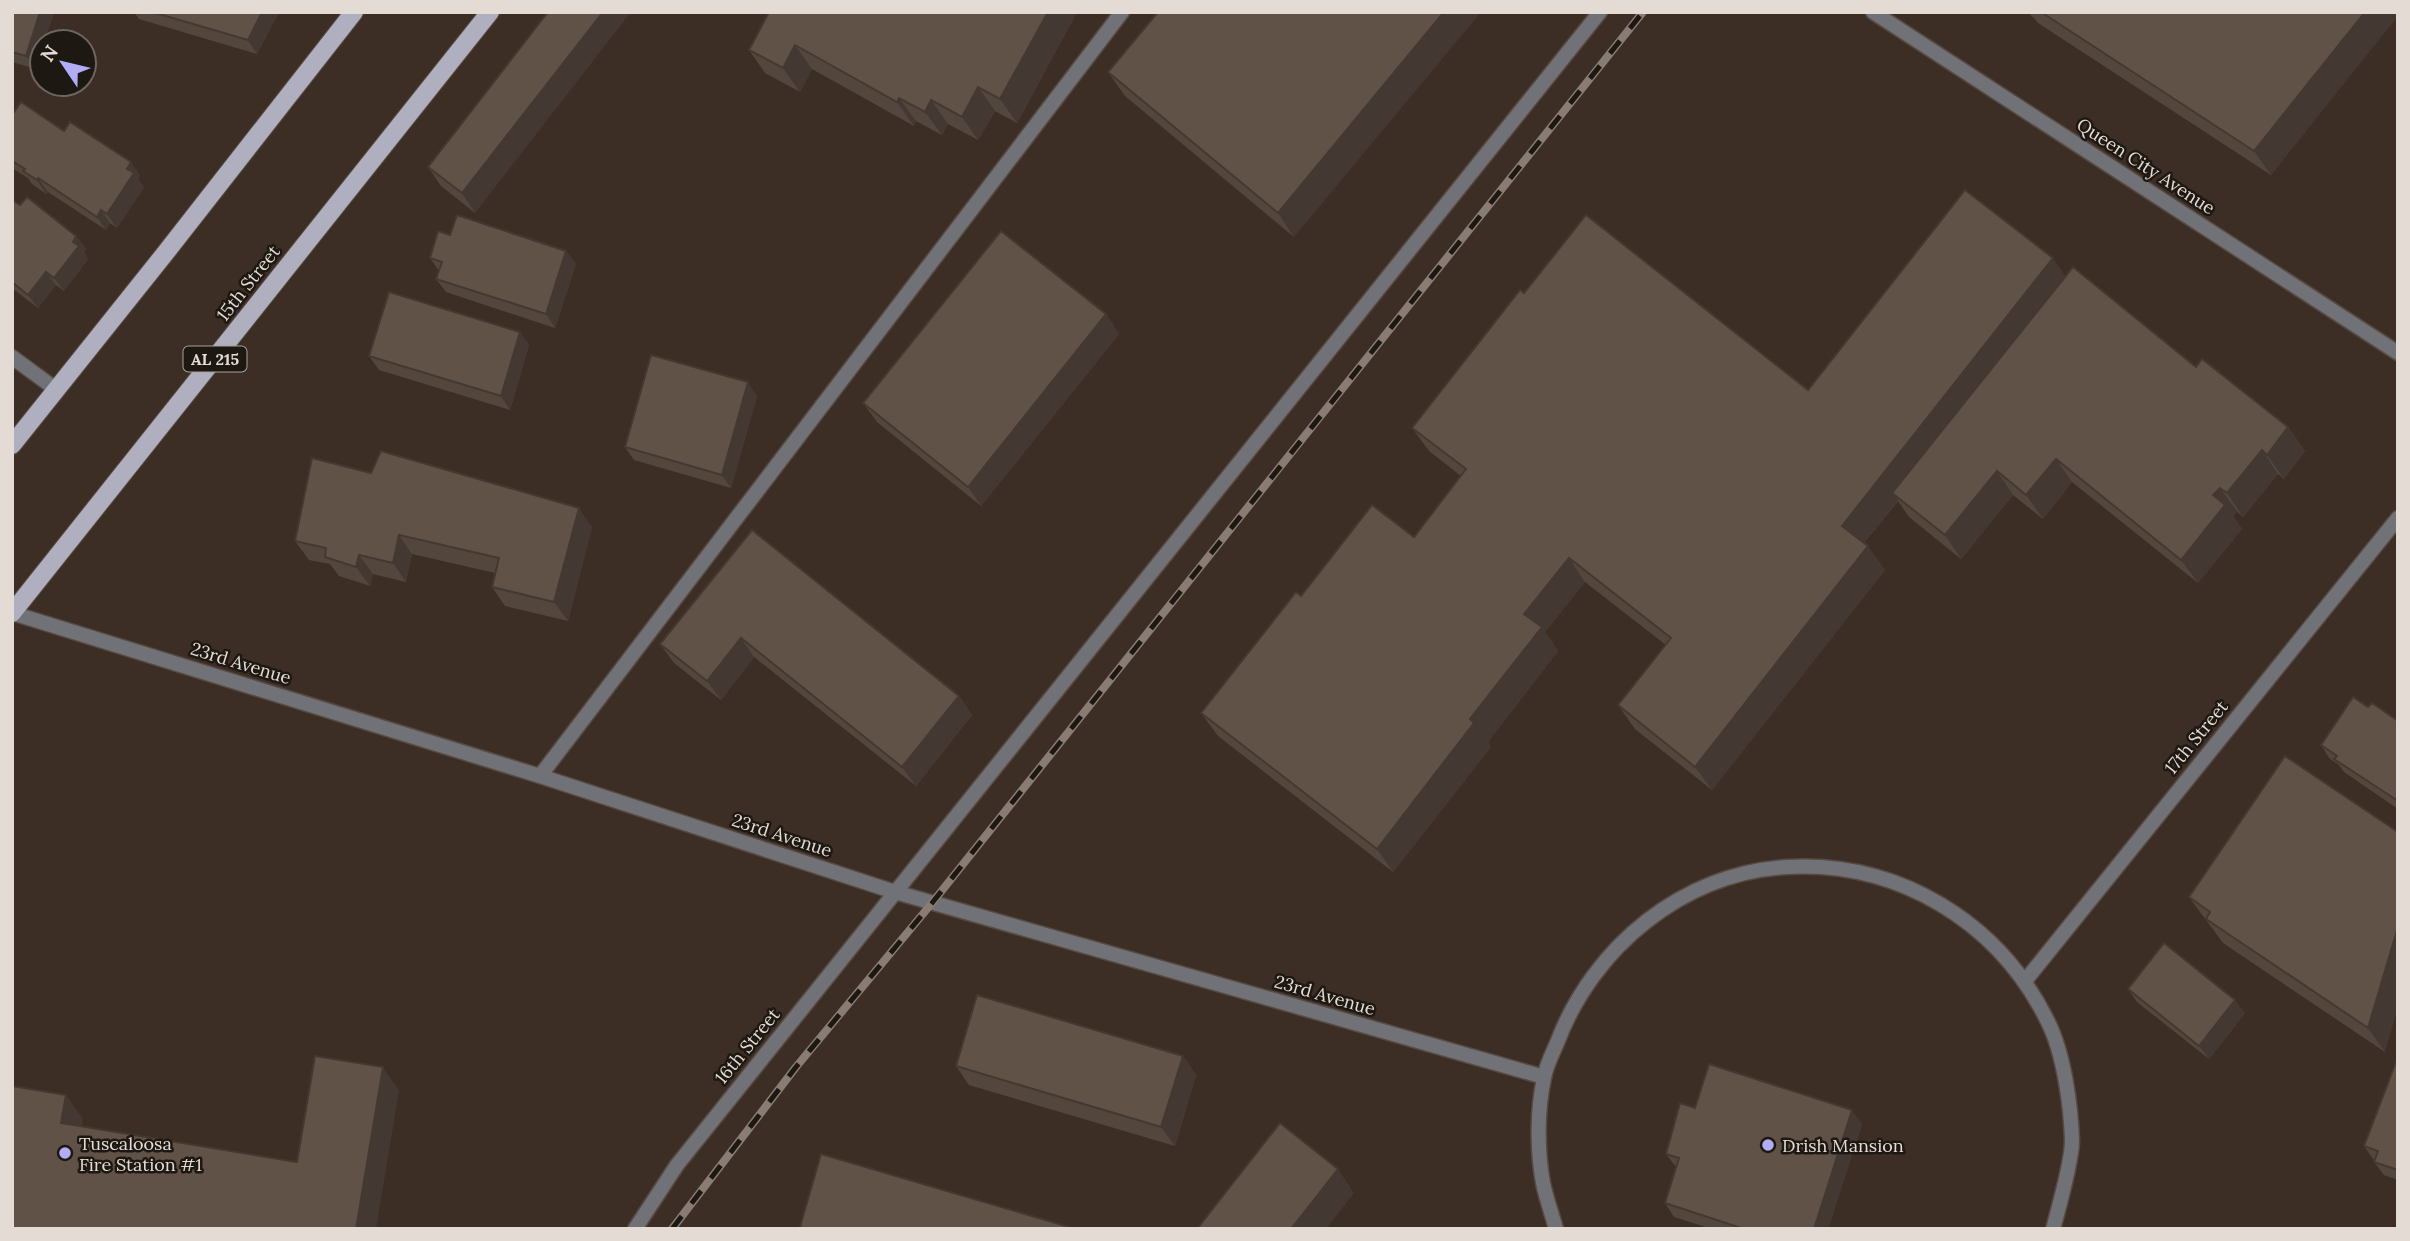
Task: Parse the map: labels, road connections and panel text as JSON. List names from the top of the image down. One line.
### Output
{"streets":{"main road":["15th Street","AL 215"],"street":["Queen City Avenue","23rd Avenue","17th Street","16th Street"]},"crossings":[["15th Street","23rd Avenue"],["23rd Avenue","16th Street"]],"places":["Drish Mansion","Tuscaloosa Fire Station #1"],"north":"top left"}
